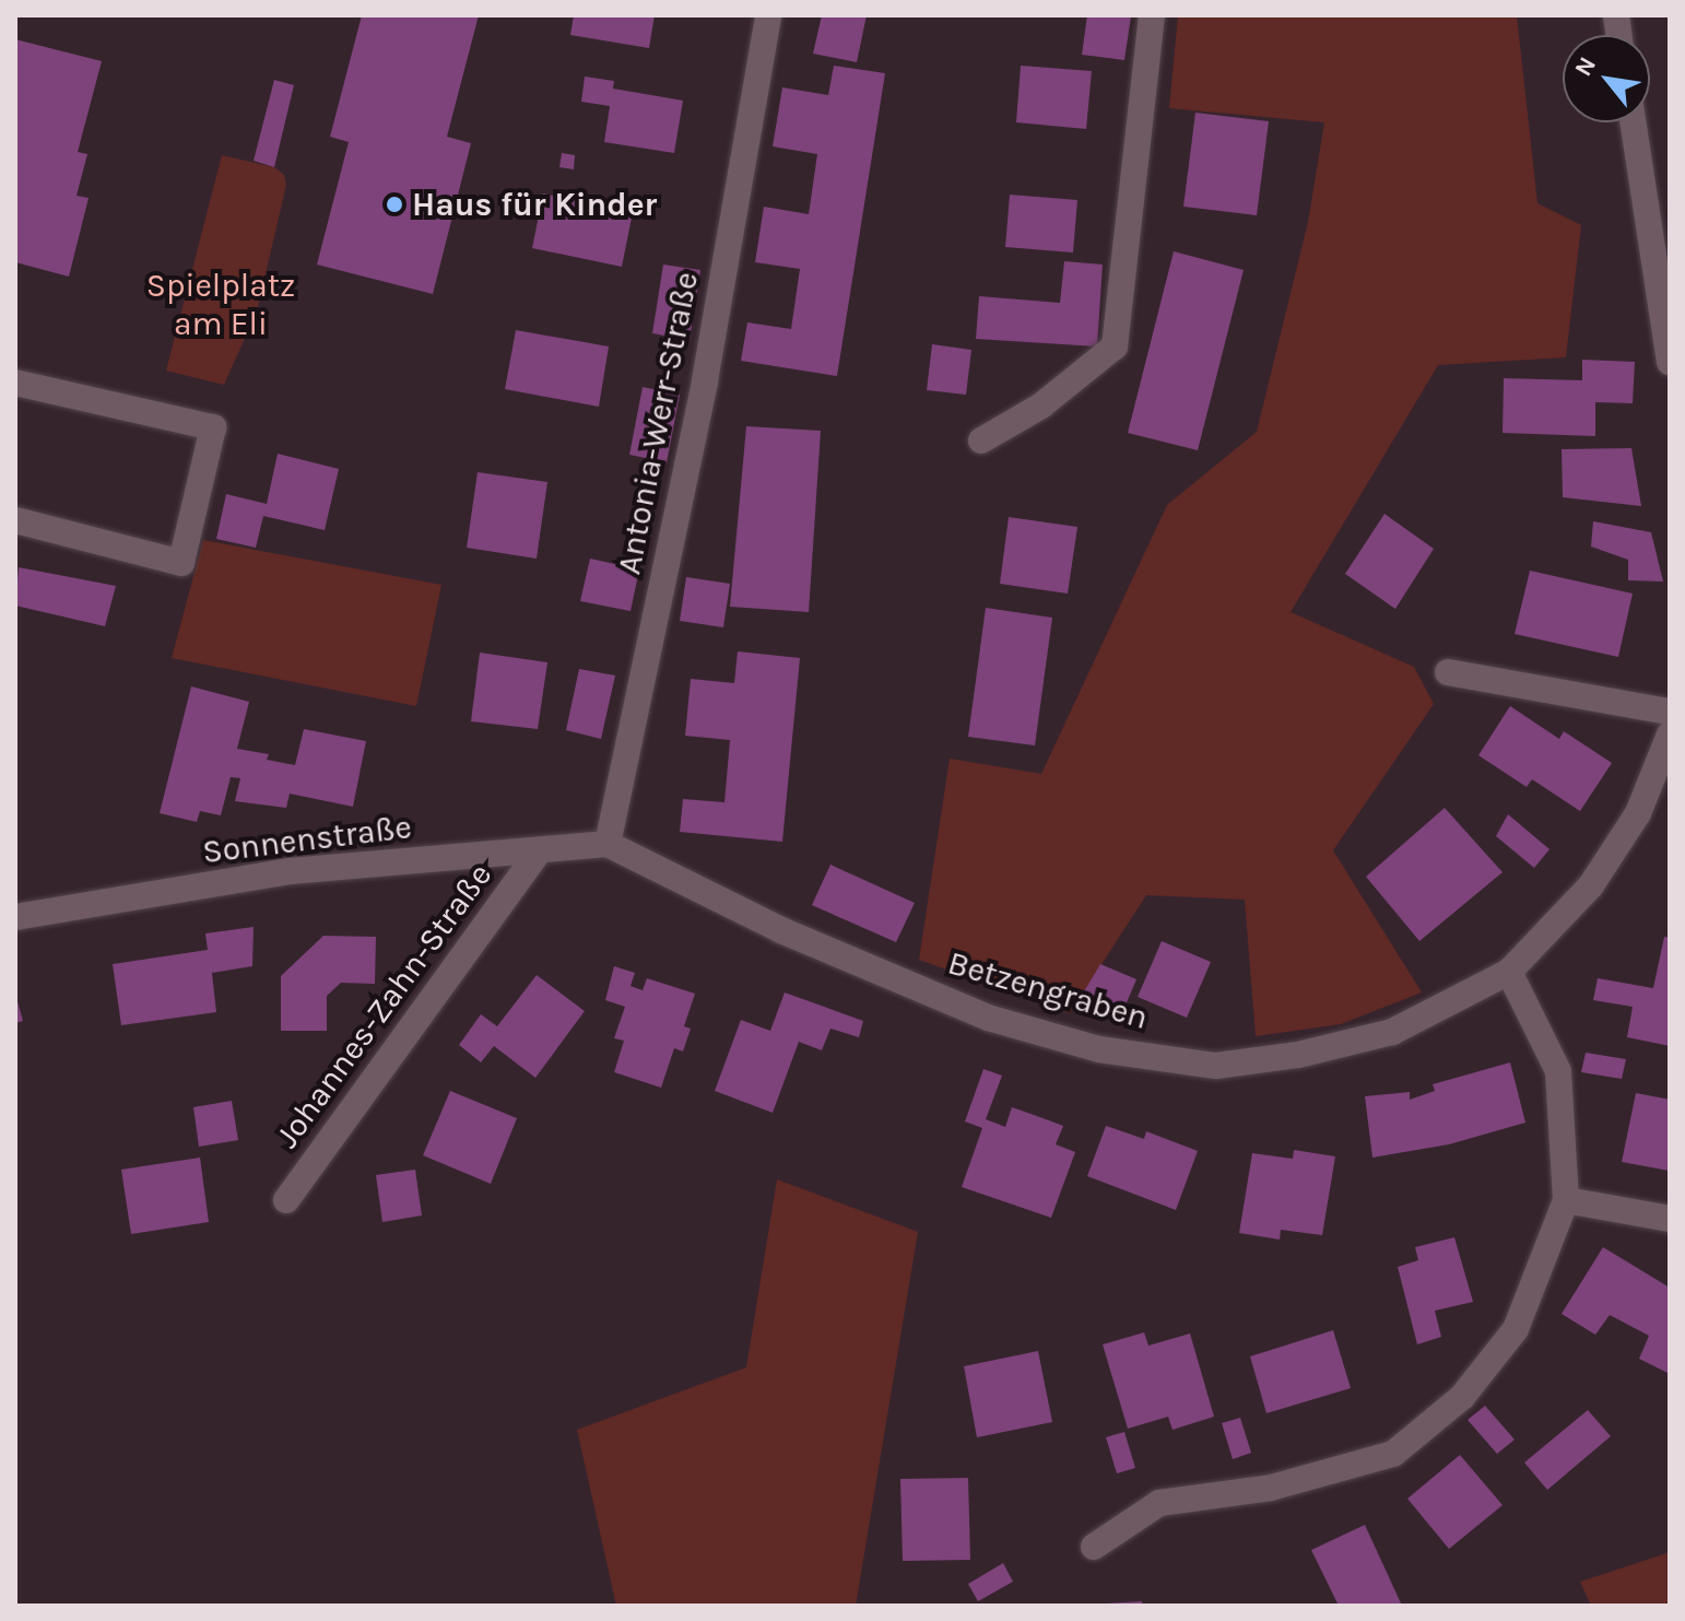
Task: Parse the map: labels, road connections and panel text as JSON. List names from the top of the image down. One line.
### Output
{"streets":{"street":["Antonia-Werr-Straße","Sonnenstraße","Betzengraben","Johannes-Zahn-Straße"]},"crossings":[["Antonia-Werr-Straße","Sonnenstraße"],["Antonia-Werr-Straße","Betzengraben"],["Sonnenstraße","Betzengraben"],["Sonnenstraße","Johannes-Zahn-Straße"]],"parks":["Spielplatz am Eli"],"places":["Haus für Kinder"],"north":"top left"}
